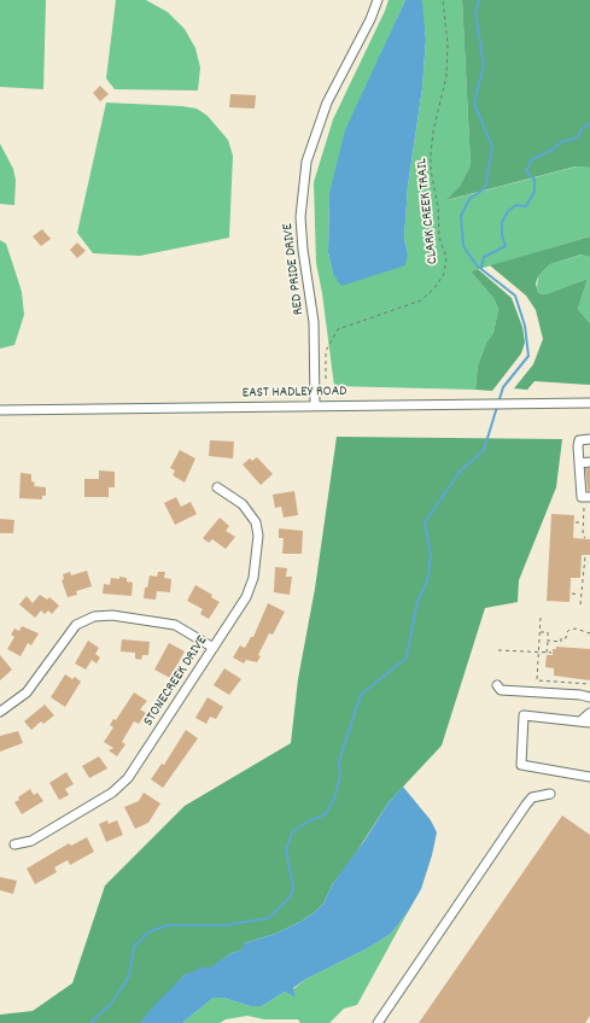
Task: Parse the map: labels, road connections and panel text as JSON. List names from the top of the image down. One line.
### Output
{"streets":{"street":["RED PRIDE DRIVE","EAST HADLEY ROAD","STONECREEK DRIVE"],"path":["CLARK CREEK TRAIL"]},"crossings":[["RED PRIDE DRIVE","EAST HADLEY ROAD"]]}
